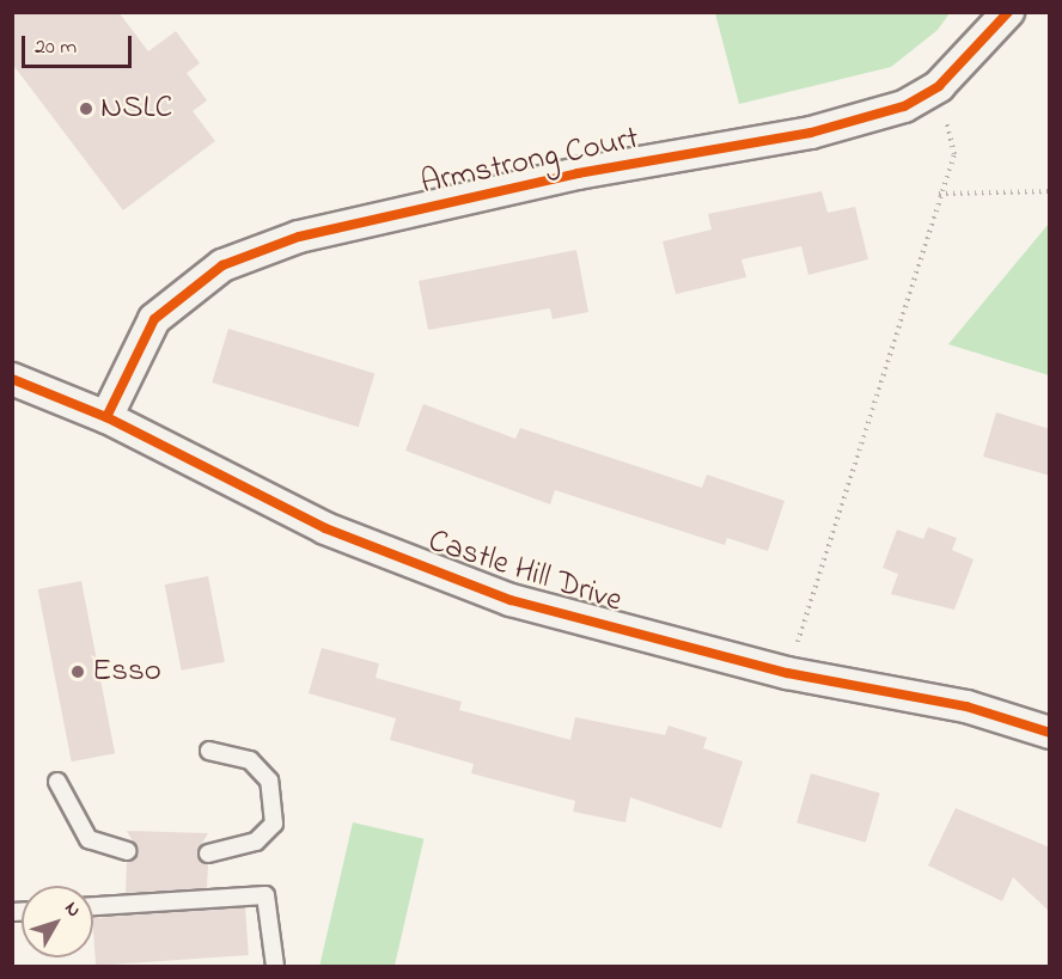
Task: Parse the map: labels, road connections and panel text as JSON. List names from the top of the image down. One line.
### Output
{"streets":{"street":["Armstrong Court","Castle Hill Drive"]},"crossings":[["Armstrong Court","Castle Hill Drive"]],"places":["NSLC","Esso"],"scale_bar":"20 m","north":"top right"}
